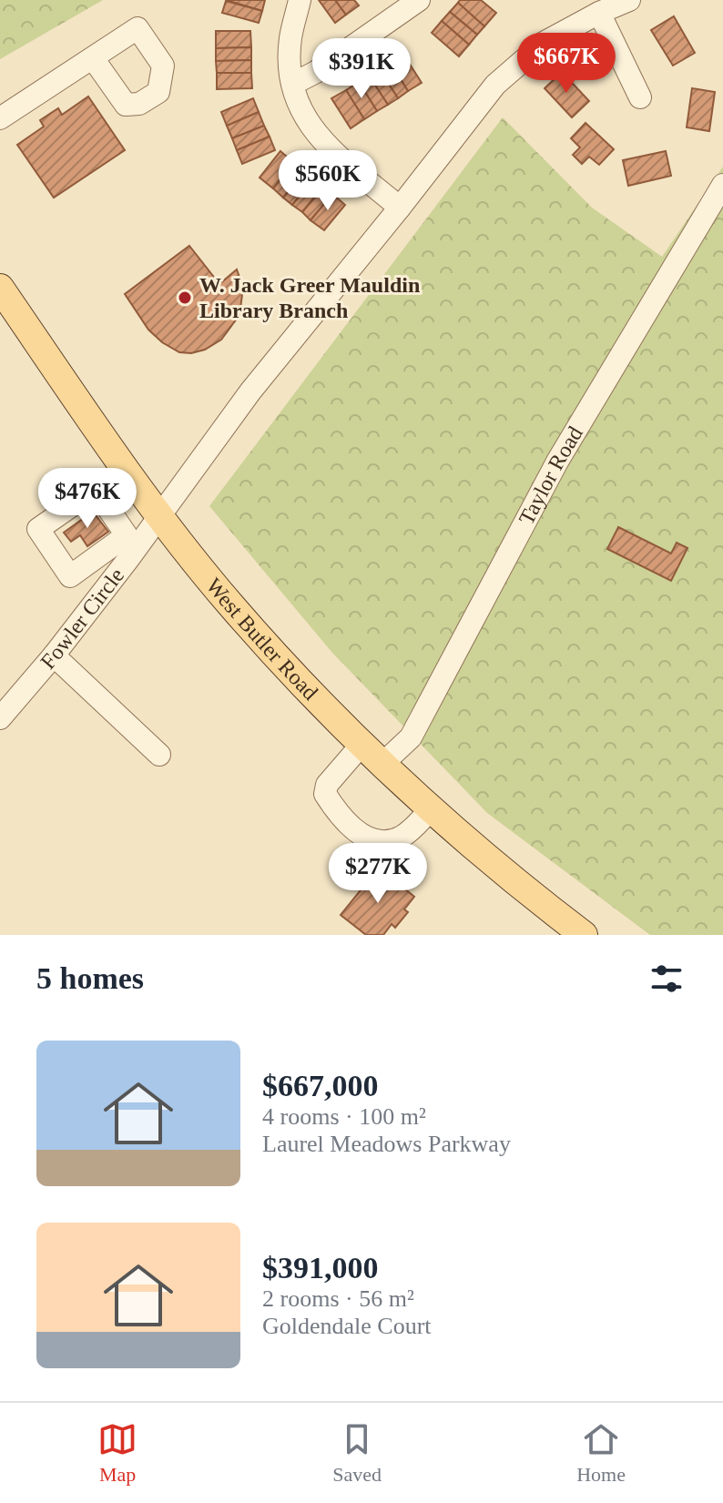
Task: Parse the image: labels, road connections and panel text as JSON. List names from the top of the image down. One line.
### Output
{"streets":{"main road":["West Butler Road"],"street":["Taylor Road","Fowler Circle"]},"crossings":[["Taylor Road","West Butler Road"],["Fowler Circle","West Butler Road"]],"places":["W. Jack Greer Mauldin Library Branch"],"page":{"price":["$667K","$391K","$560K","$476K","$277K"],"heading":"5 homes","list":[{"name":"$667,000","note":"4 rooms · 100 m² · Laurel Meadows Parkway"},{"name":"$391,000","note":"2 rooms · 56 m² · Goldendale Court"}],"tabs":["Map","Saved","Home"]}}
